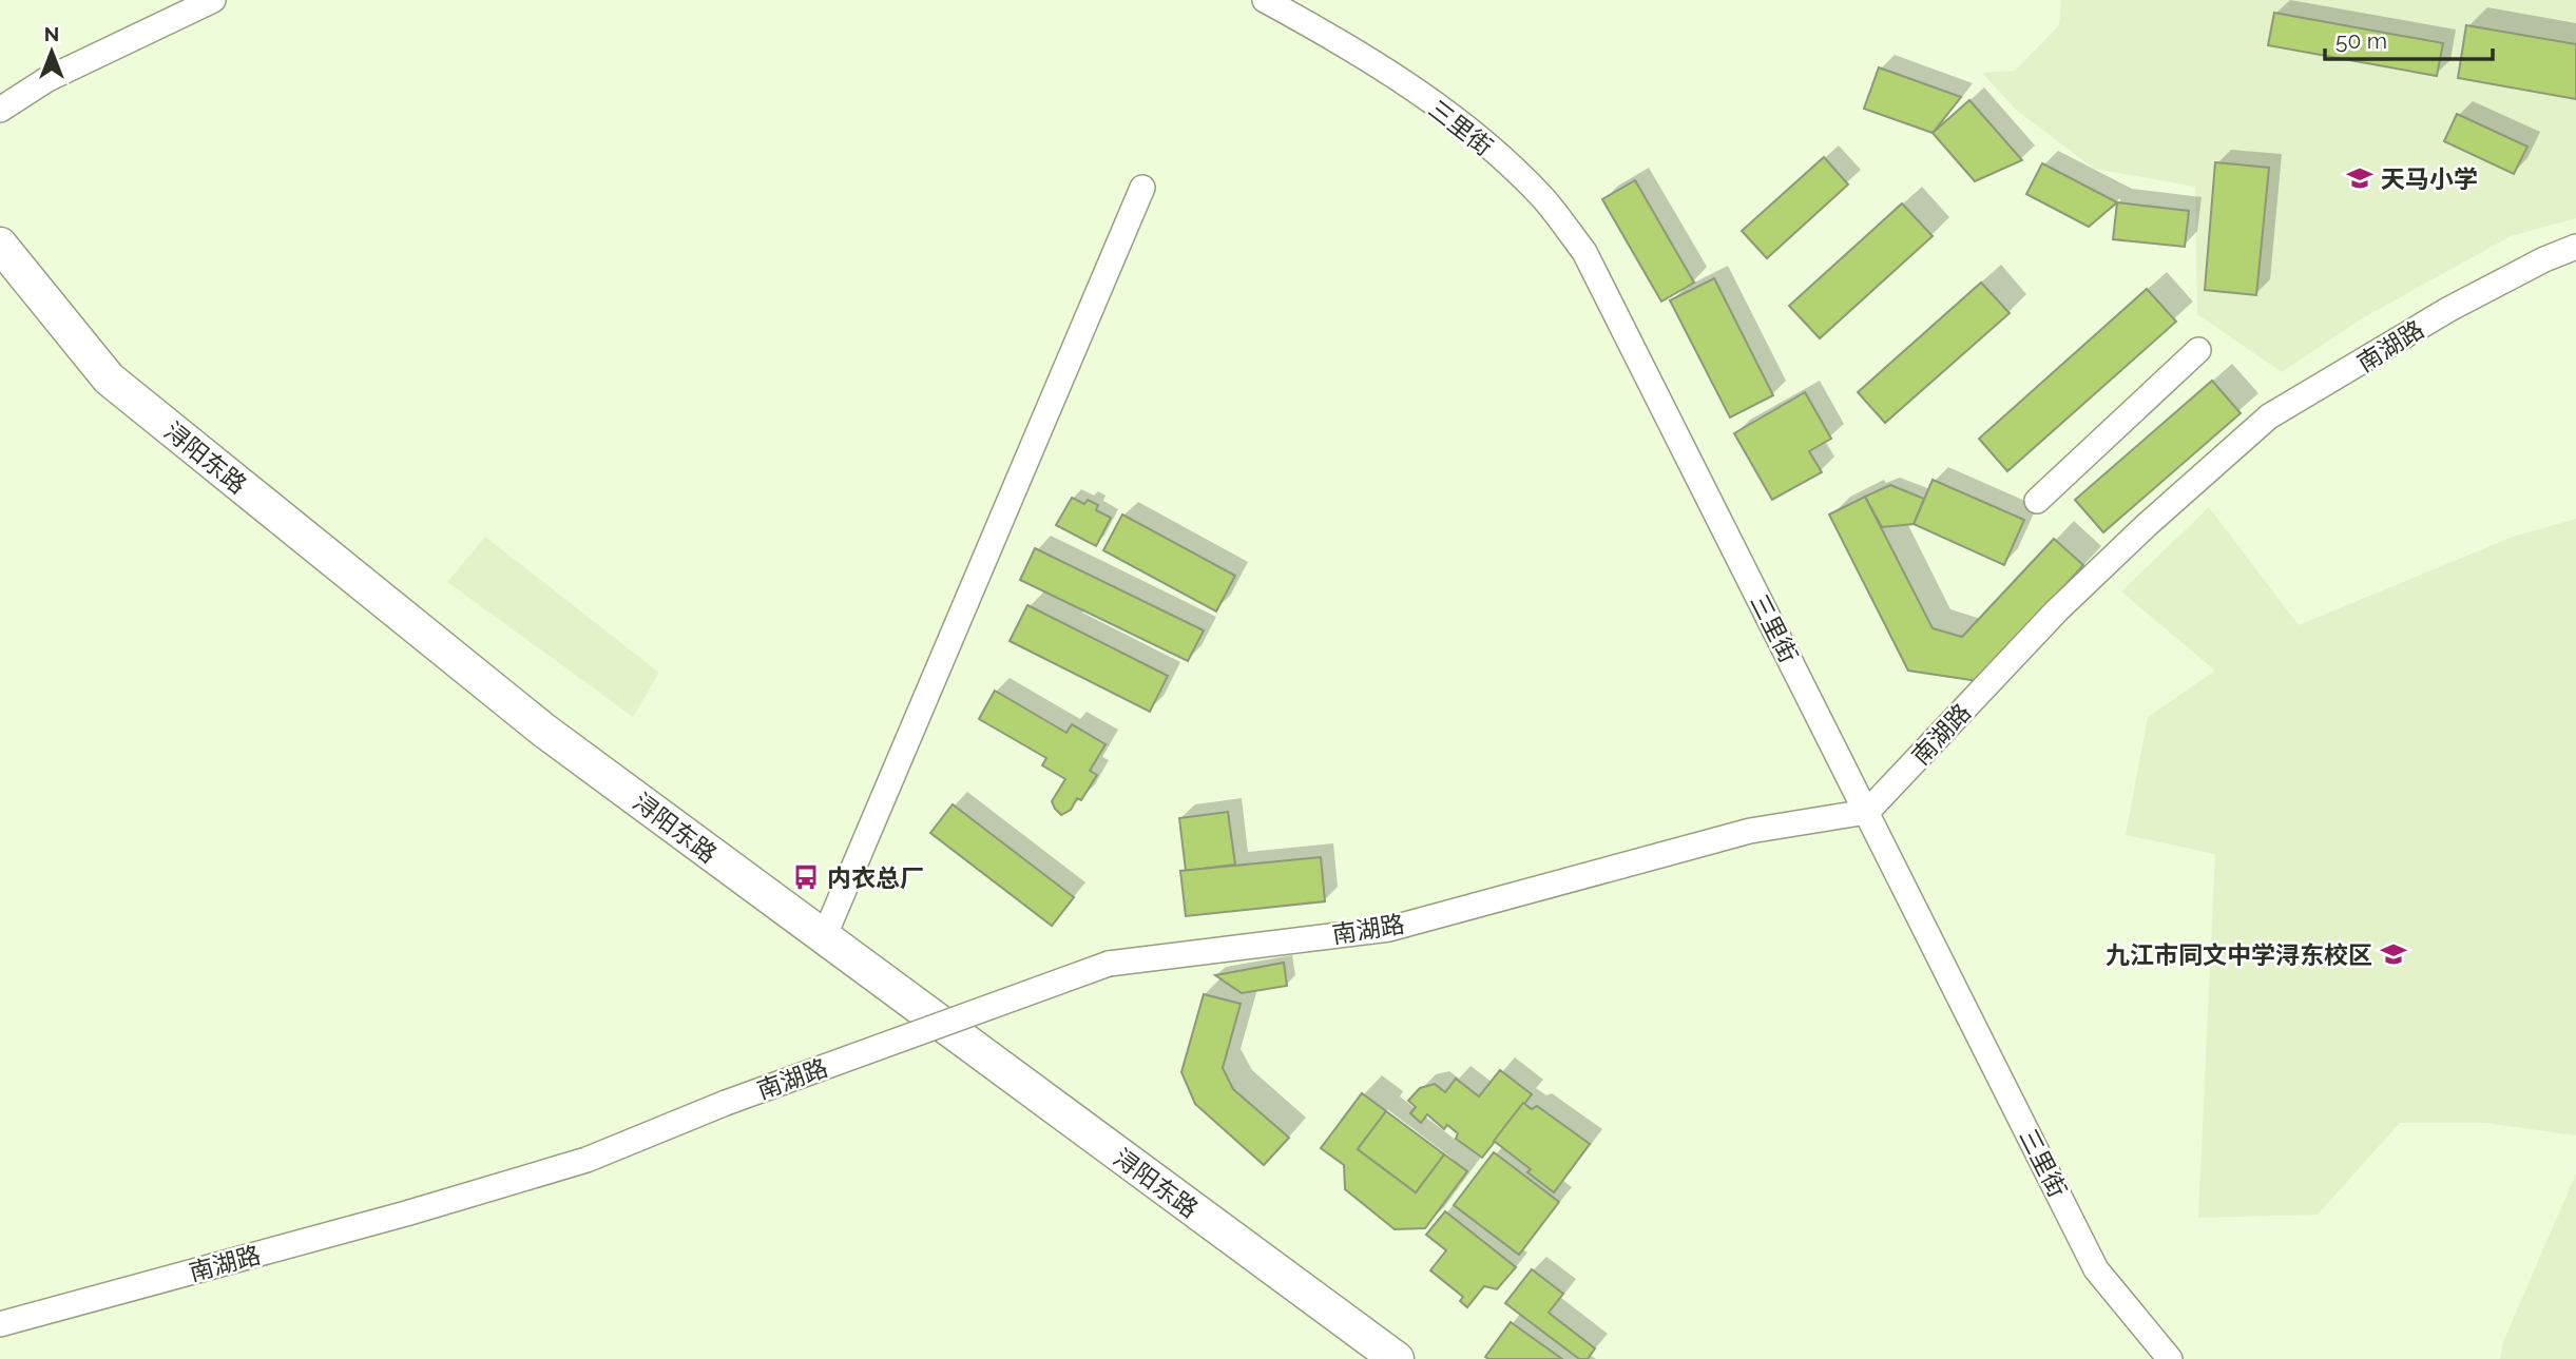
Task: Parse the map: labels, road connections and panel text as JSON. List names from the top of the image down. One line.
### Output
{"streets":{"main road":["浔阳东路"],"street":["三里街","南湖路"]},"crossings":[["三里街","南湖路"]],"places":{"school or university":["天马小学","九江市同文中学浔东校区"],"bus stop":["内衣总厂"]},"scale_bar":"50 m","north":"top"}
